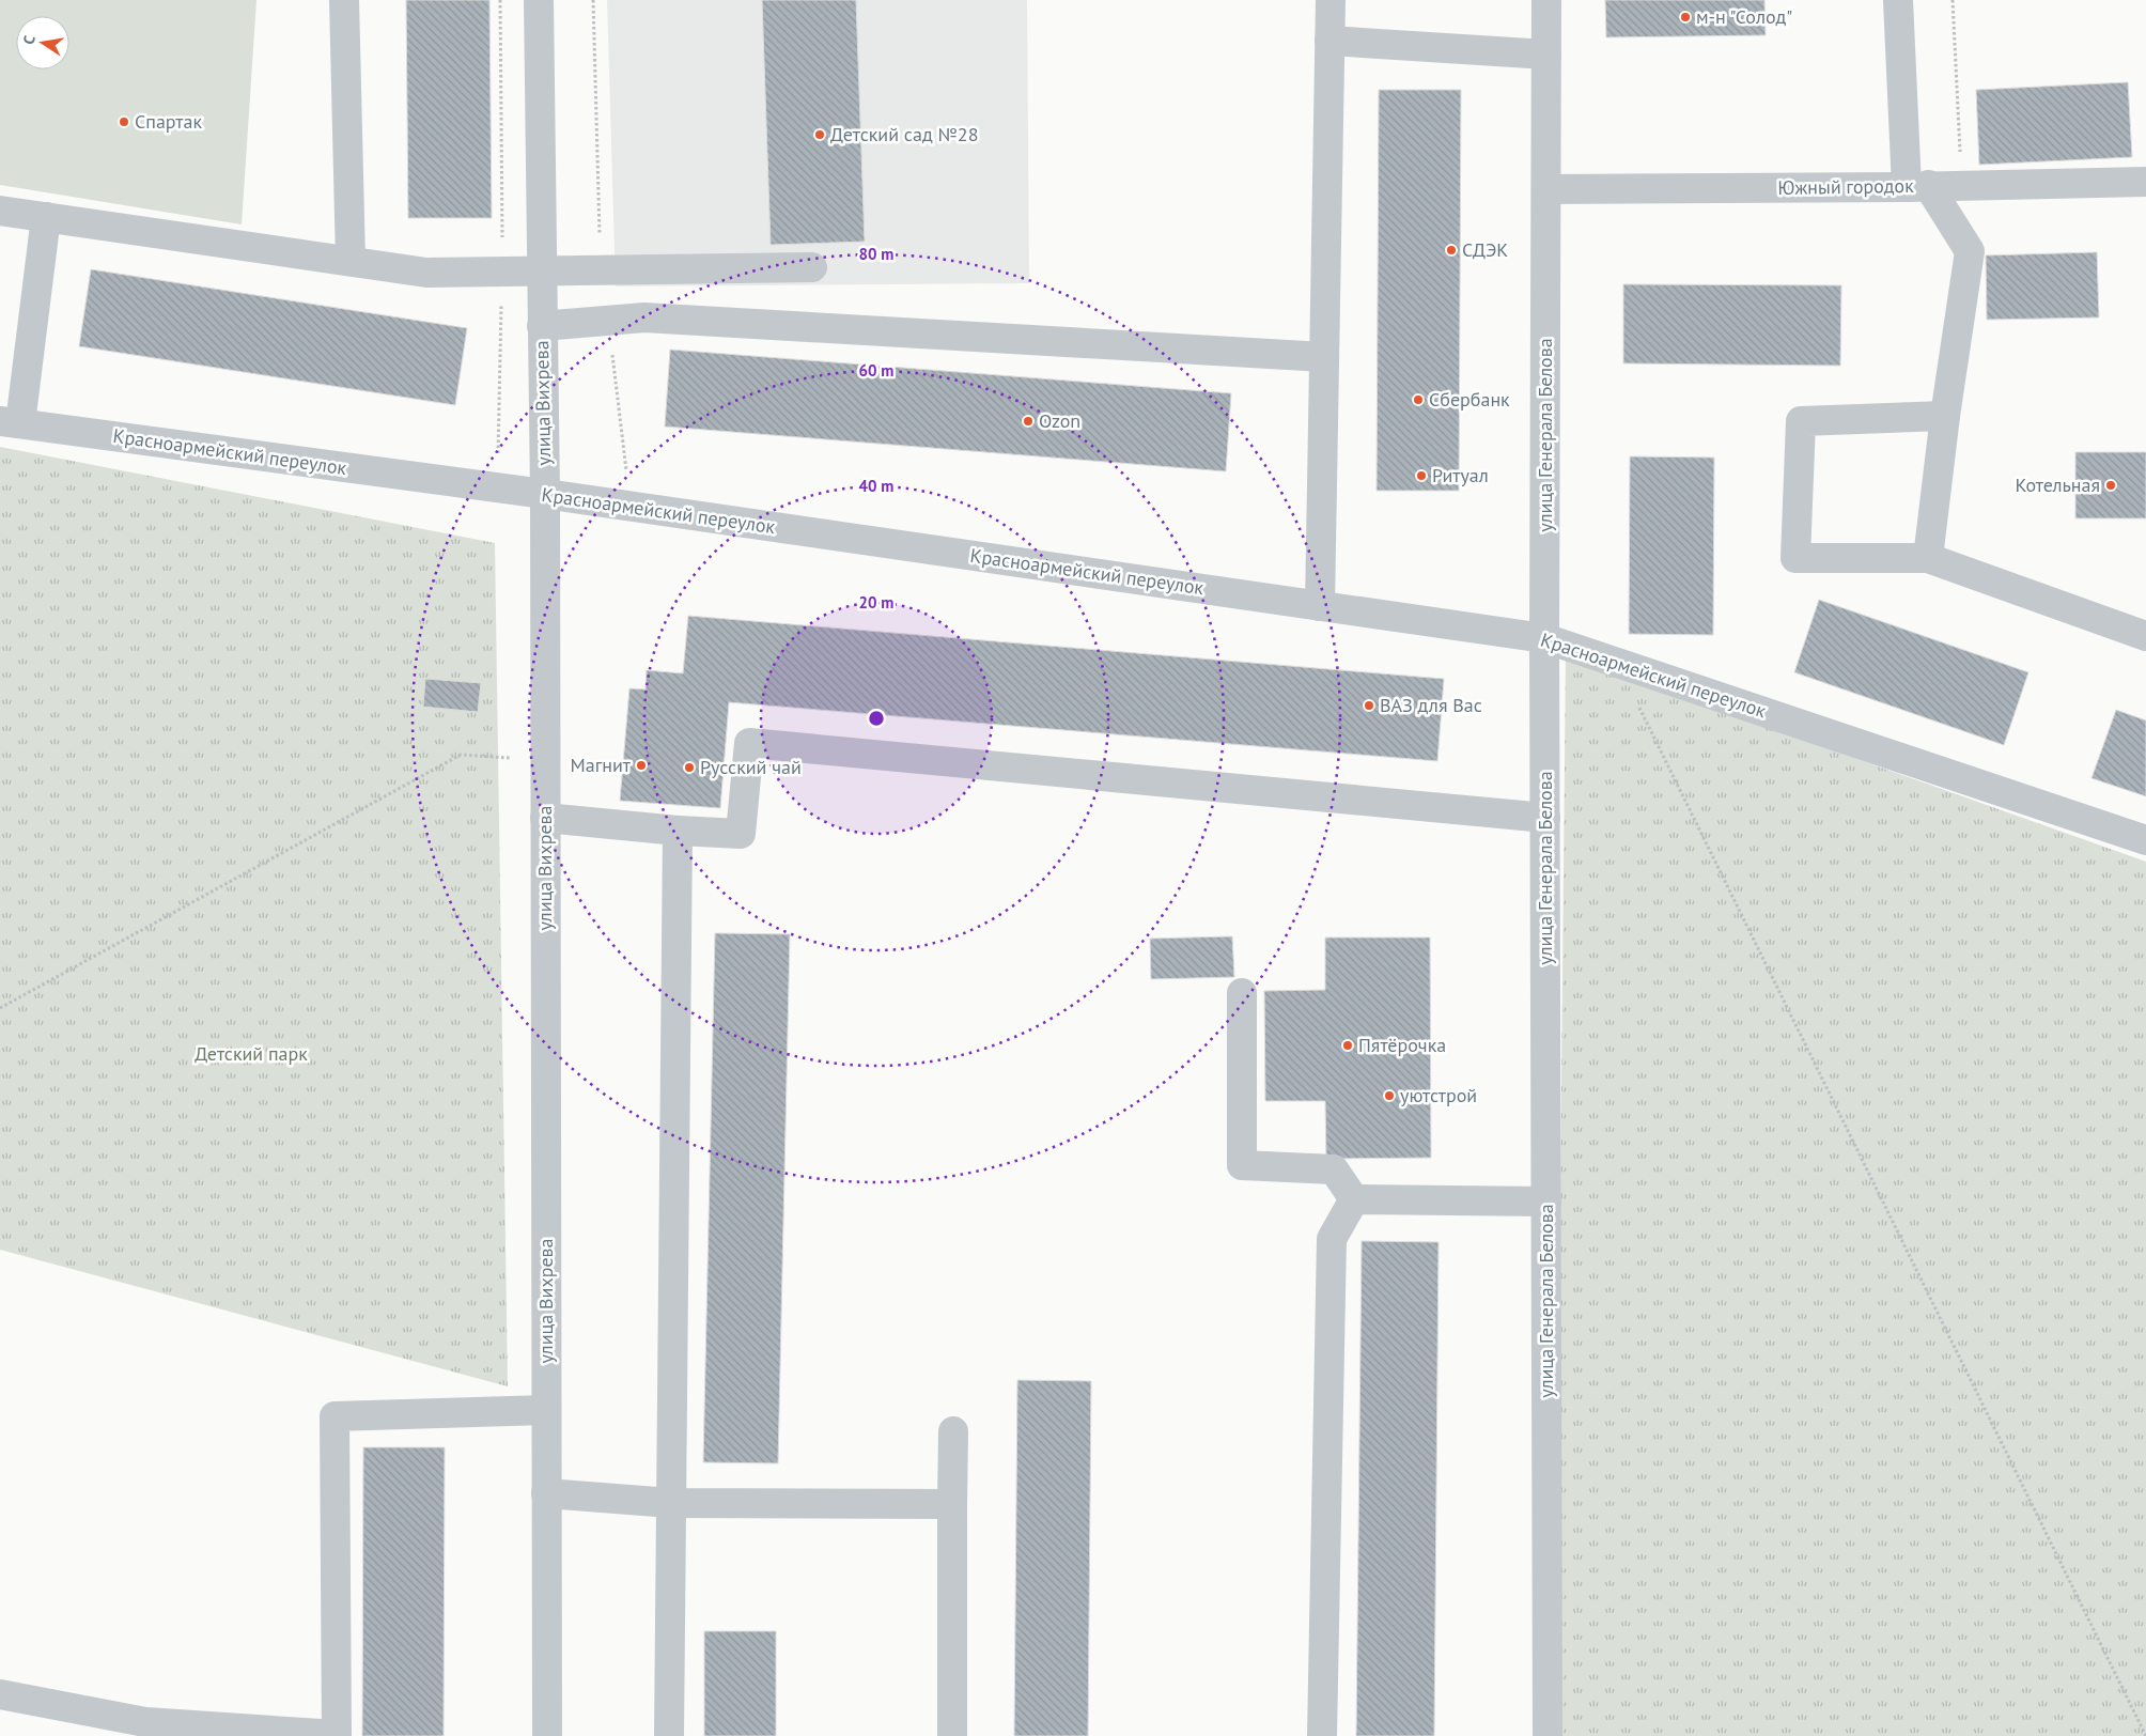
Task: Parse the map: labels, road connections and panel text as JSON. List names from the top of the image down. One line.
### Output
{"streets":{"street":["Южный городок","улица Вихрева","улица Генерала Белова","Красноармейский переулок"]},"crossings":[["Южный городок","улица Генерала Белова"],["улица Вихрева","Красноармейский переулок"],["улица Генерала Белова","Красноармейский переулок"]],"parks":["Детский парк"],"places":["м-н \"Солод\"","Спартак","Детский сад №28","СДЭК","Сбербанк","Ozon","Ритуал","Котельная","ВАЗ для Вас","Магнит","Русский чай","Пятёрочка","уютстрой"],"north":"left","rings":["80 m","60 m","40 m","20 m"]}
